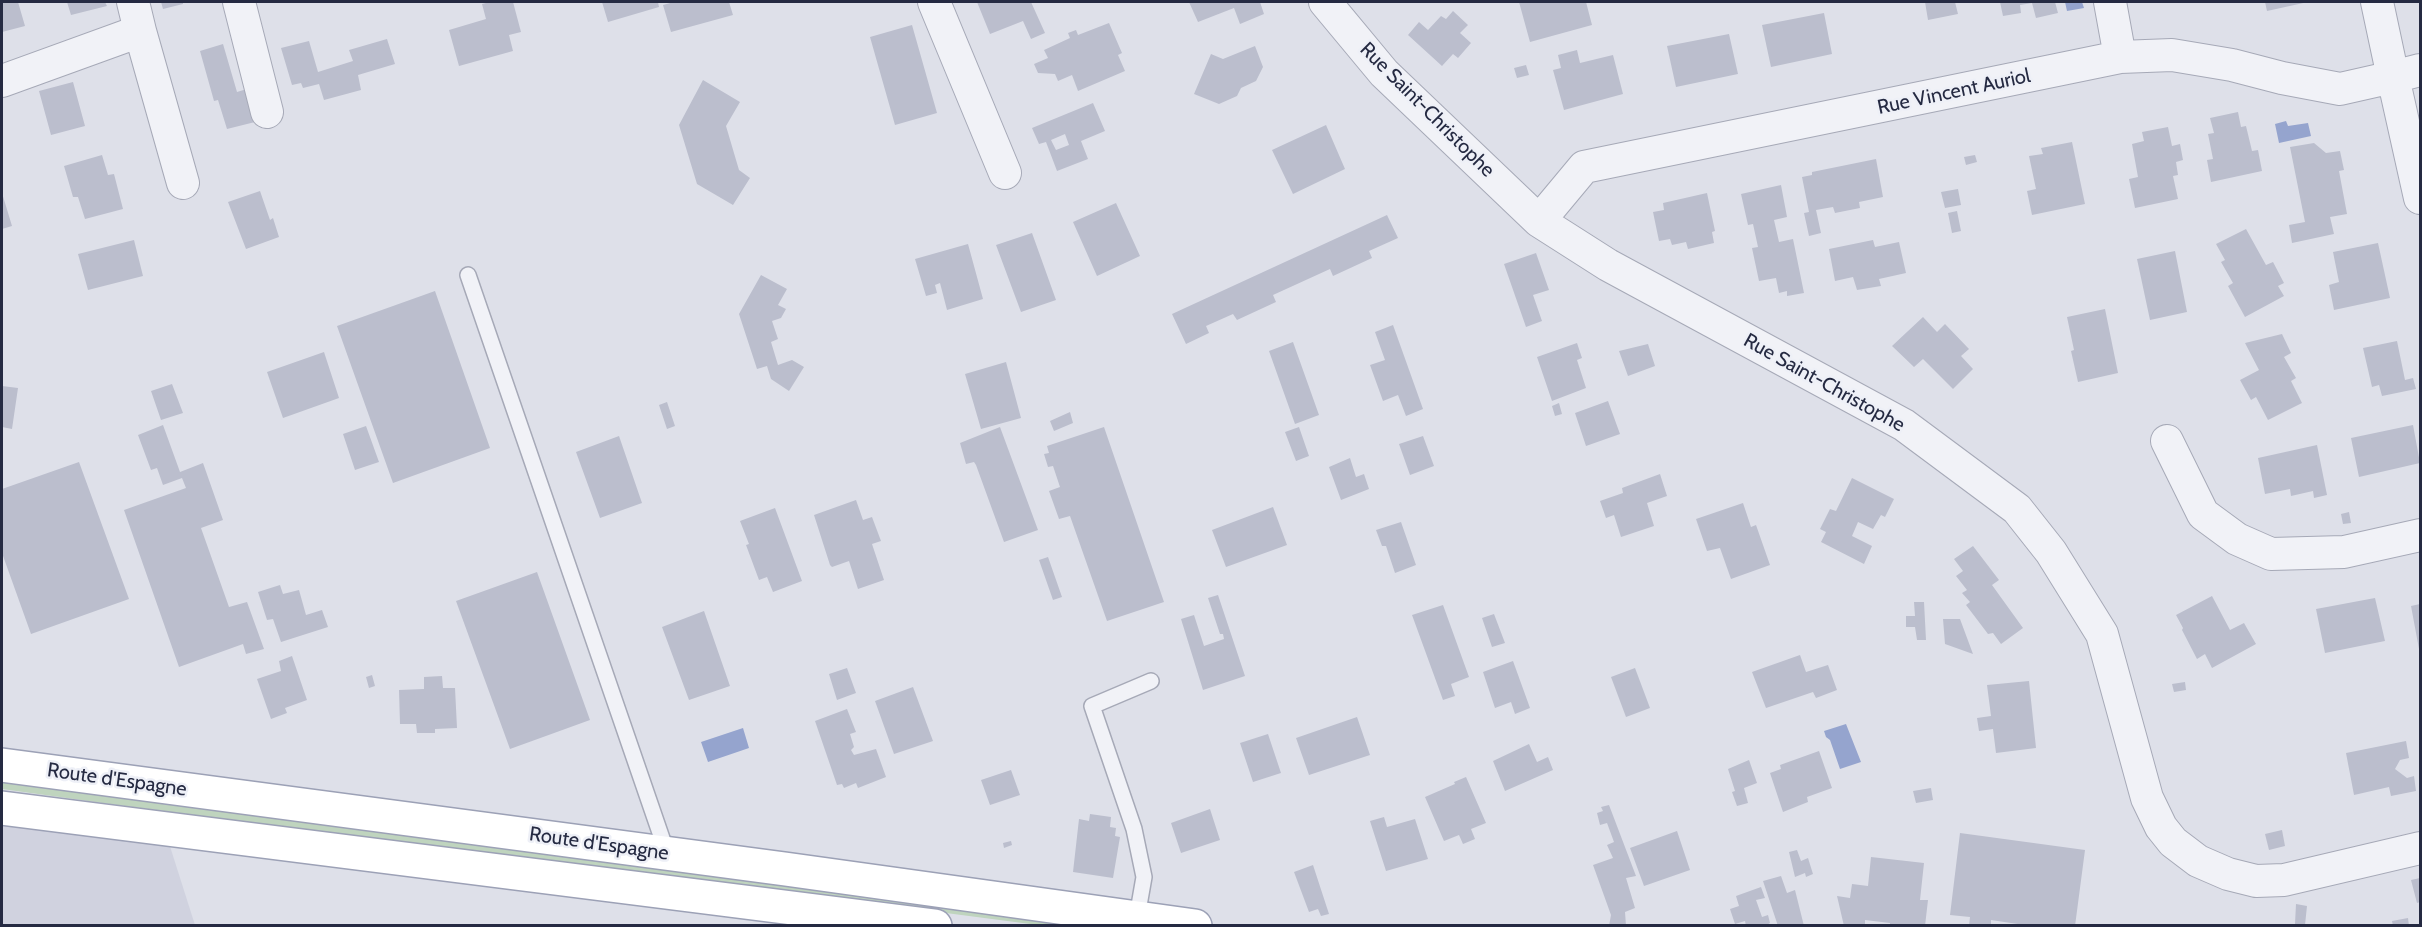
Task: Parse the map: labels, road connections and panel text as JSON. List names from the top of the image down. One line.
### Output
{"streets":{"main road":["Route d'Espagne"],"street":["Rue Vincent Auriol","Rue Saint-Christophe"]},"crossings":[["Rue Vincent Auriol","Rue Saint-Christophe"]]}
